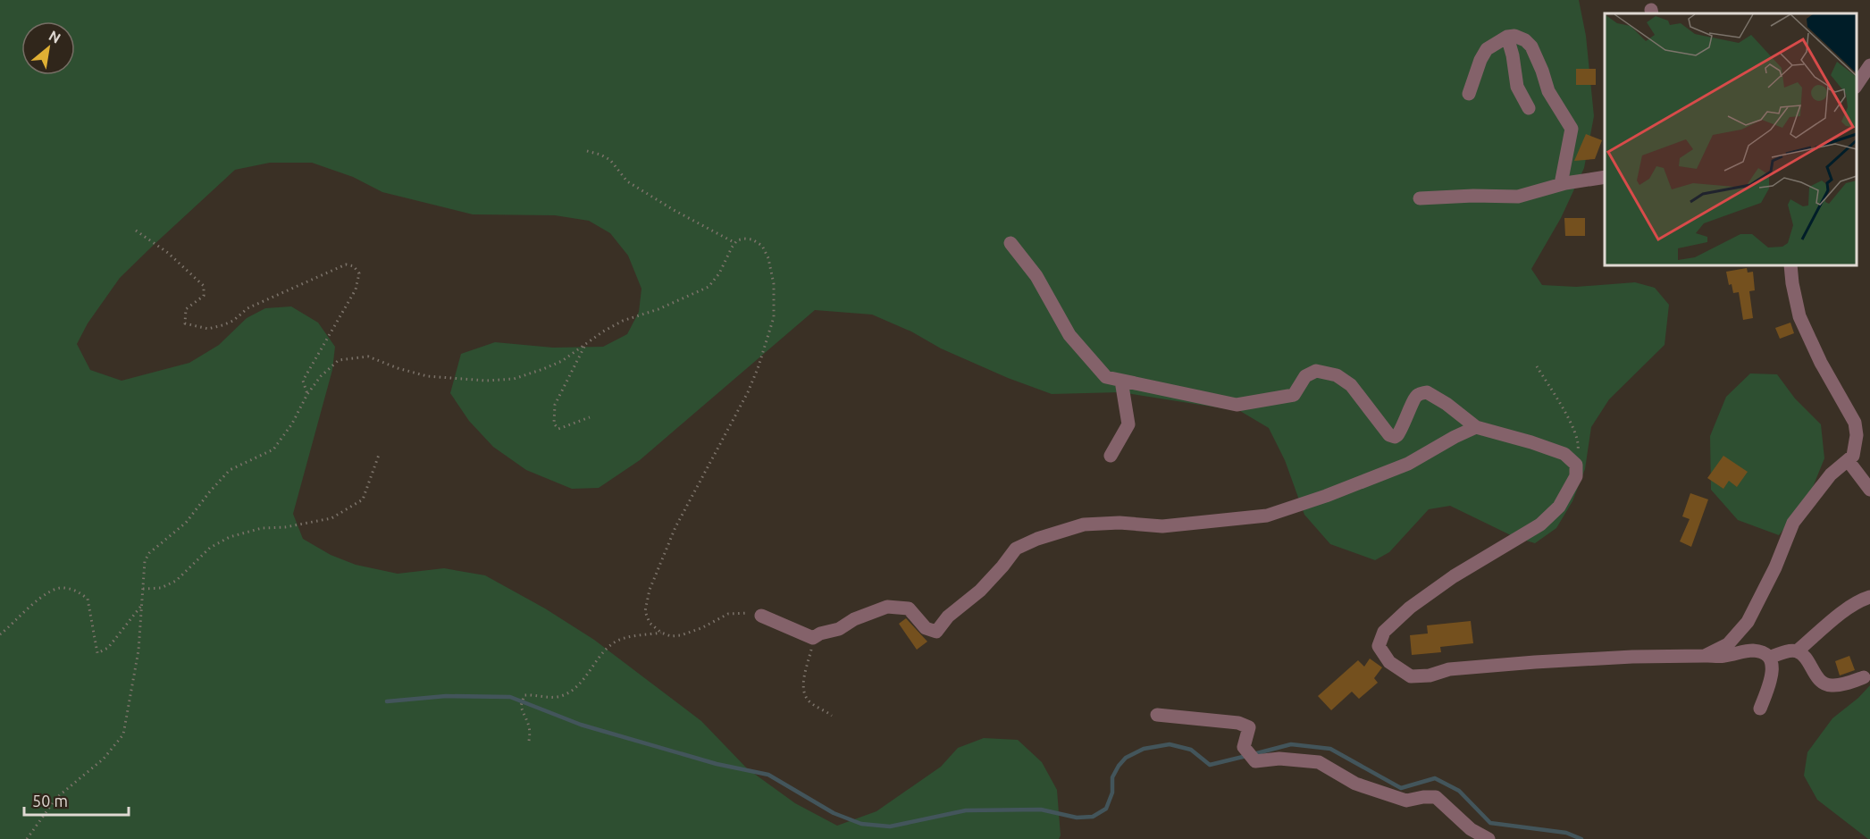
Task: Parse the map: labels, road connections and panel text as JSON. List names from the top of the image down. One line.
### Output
{"scale_bar":"50 m","north":"top right"}
